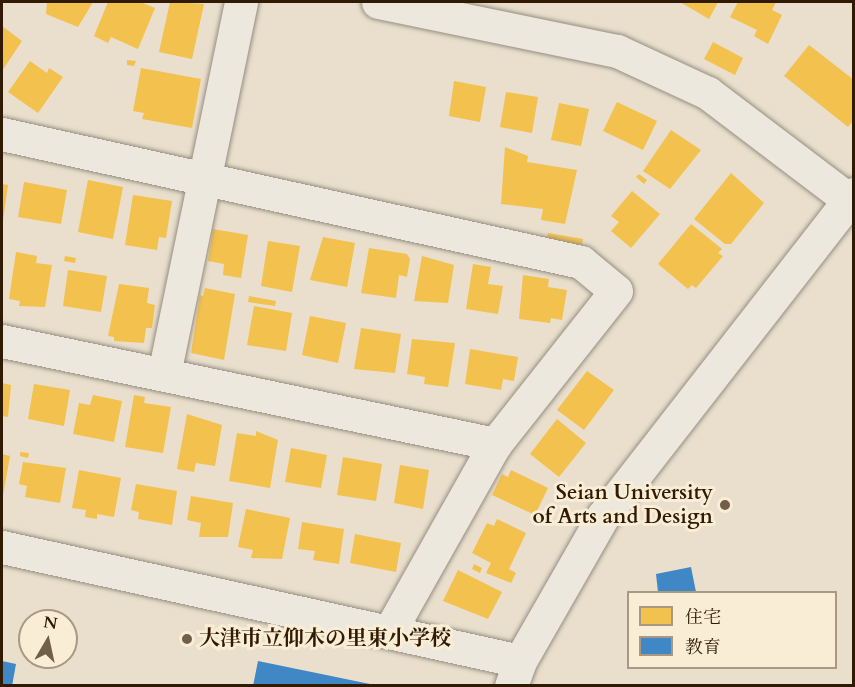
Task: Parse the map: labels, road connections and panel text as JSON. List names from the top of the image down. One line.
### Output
{"places":["Seian University of Arts and Design","大津市立仰木の里東小学校"],"legend":["住宅","教育"],"north":"top"}
